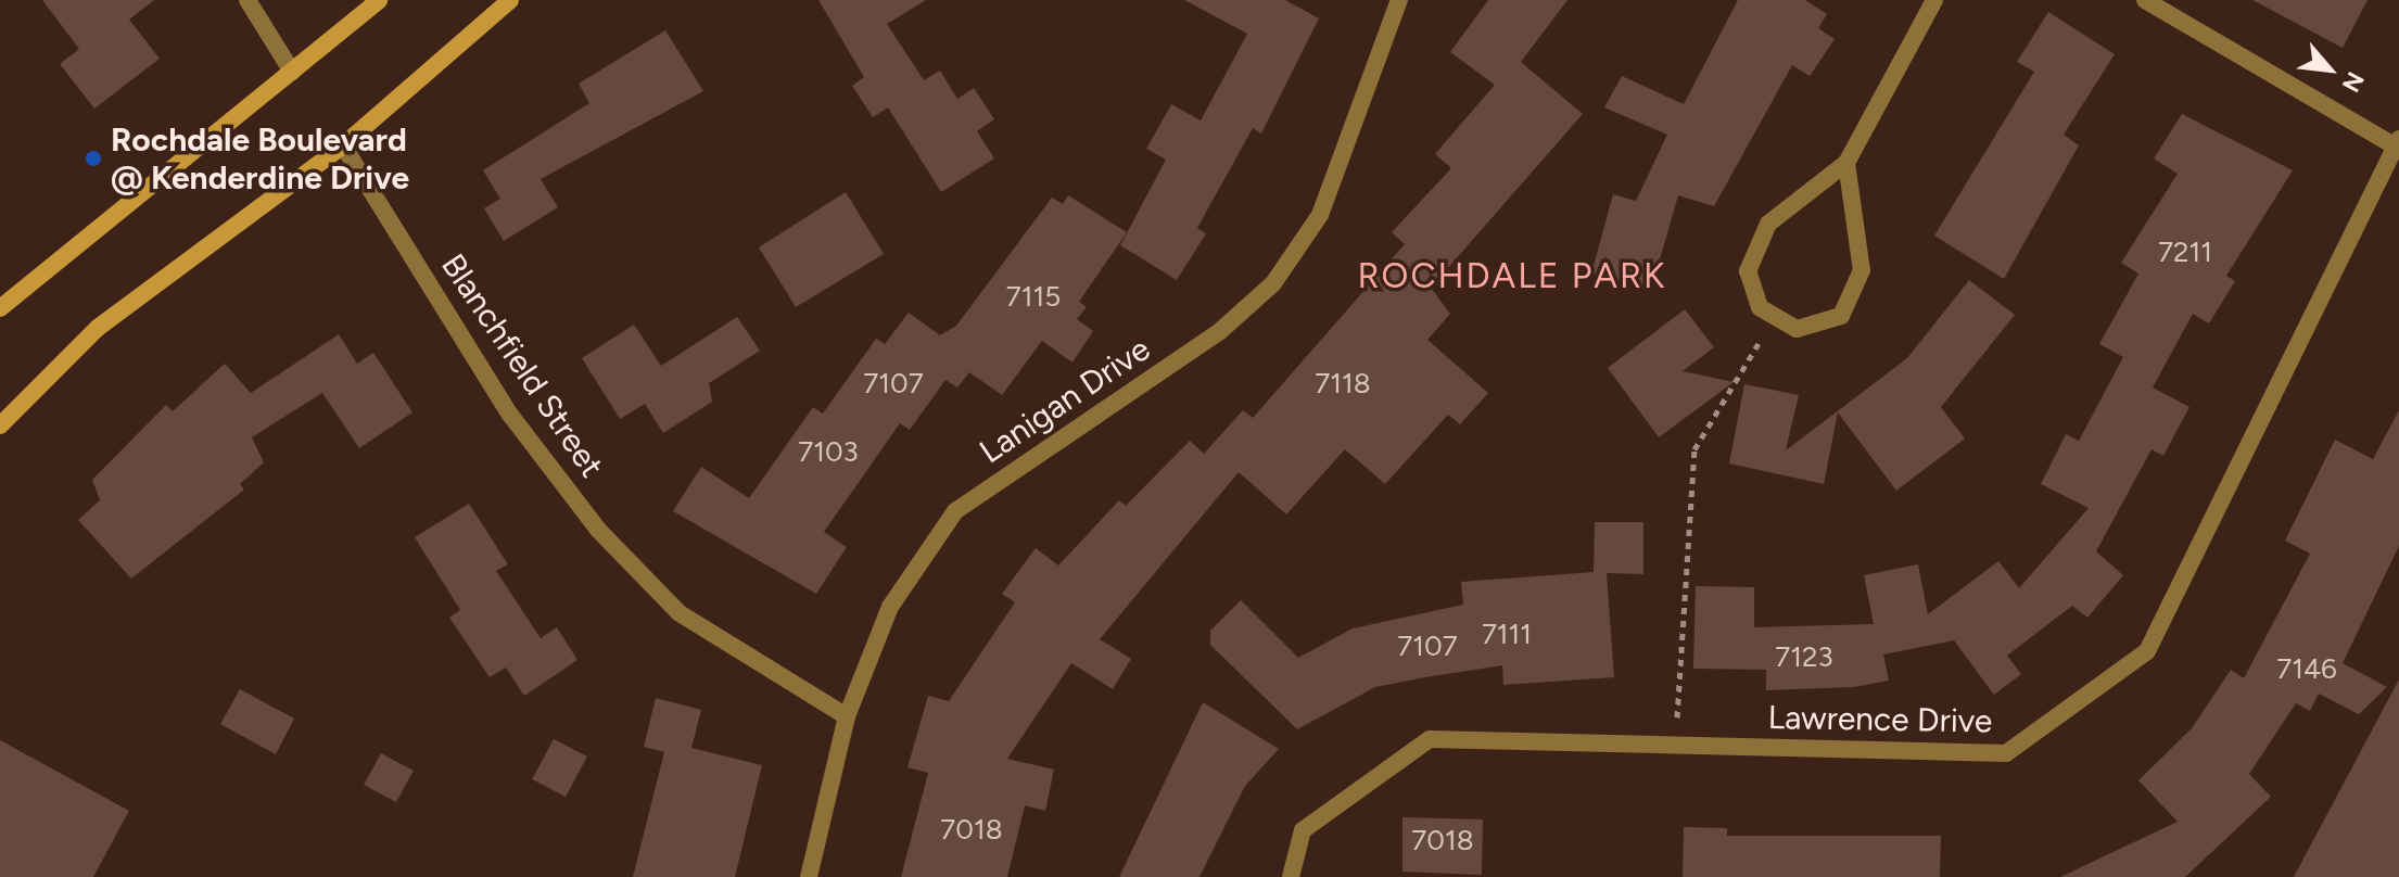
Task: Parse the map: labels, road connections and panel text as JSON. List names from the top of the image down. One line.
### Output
{"streets":{"street":["Blanchfield Street","Lanigan Drive","Lawrence Drive"]},"crossings":[["Blanchfield Street","Lanigan Drive"]],"districts":["ROCHDALE PARK"],"places":["Rochdale Boulevard @ Kenderdine Drive"],"house_numbers":["7211","7115","7107","7118","7103","7111","7107","7123","7146","7018","7018"],"north":"bottom right"}
